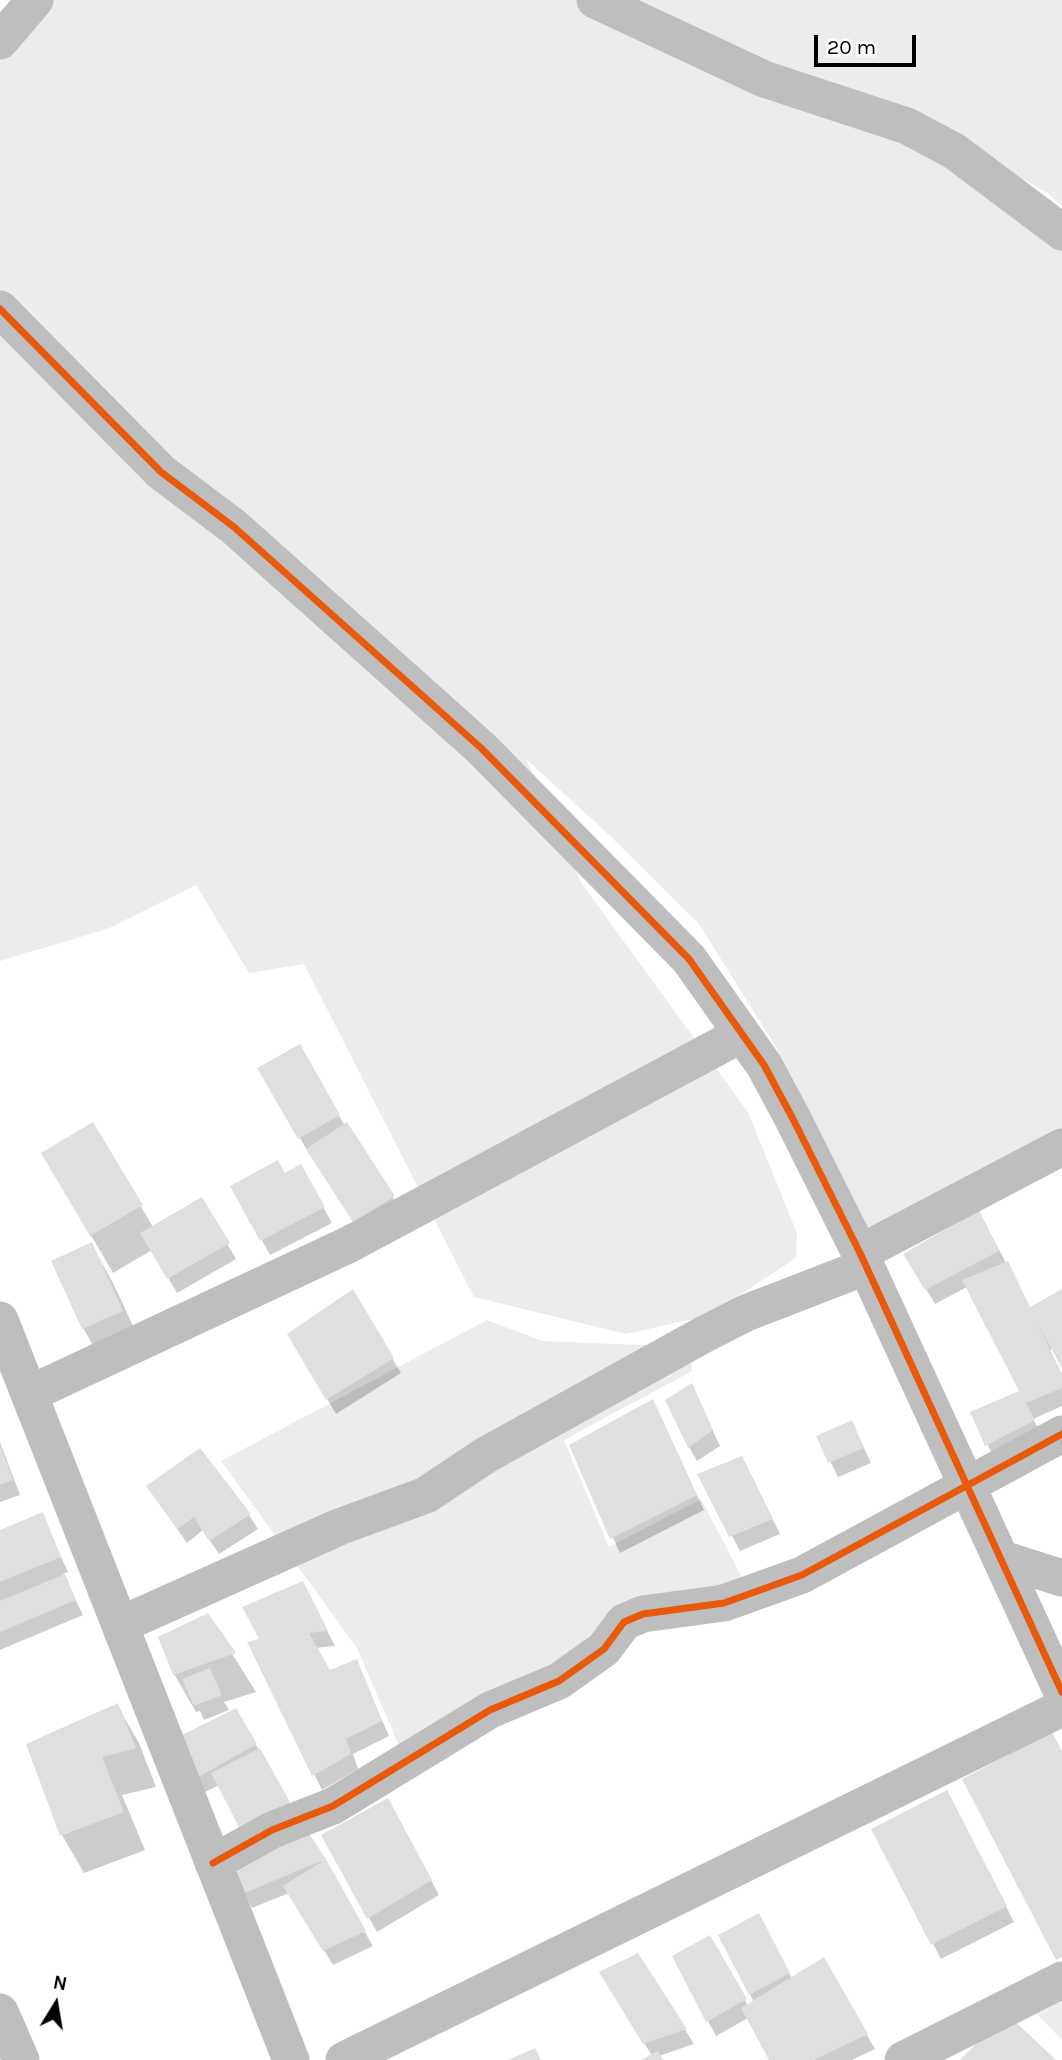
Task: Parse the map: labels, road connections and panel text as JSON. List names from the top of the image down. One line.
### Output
{"scale_bar":"20 m","north":"top"}
